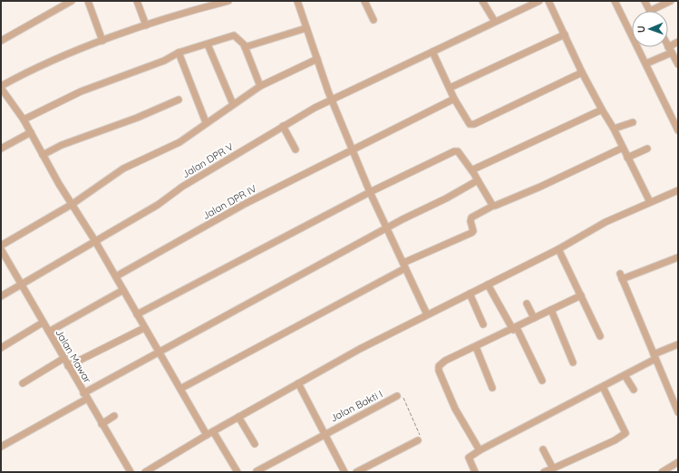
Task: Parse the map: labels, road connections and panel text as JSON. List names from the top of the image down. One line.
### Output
{"streets":{"street":["Jalan DPR V","Jalan DPR IV","Jalan Mawar","Jalan Bakti I"]},"crossings":[["Jalan DPR V","Jalan Mawar"]],"north":"left"}
